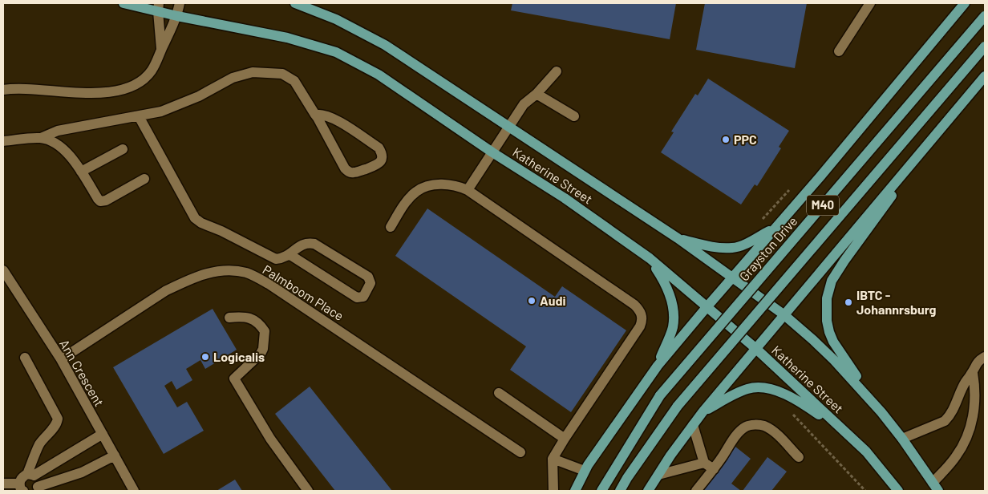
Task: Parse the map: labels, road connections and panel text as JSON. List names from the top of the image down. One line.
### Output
{"streets":{"main road":["Katherine Street","M40","Grayston Drive"],"street":["Palmboom Place","Ann Crescent"]},"crossings":[["Palmboom Place","Ann Crescent"]],"places":["PPC","Audi","IBTC - Johannrsburg","Logicalis"]}
